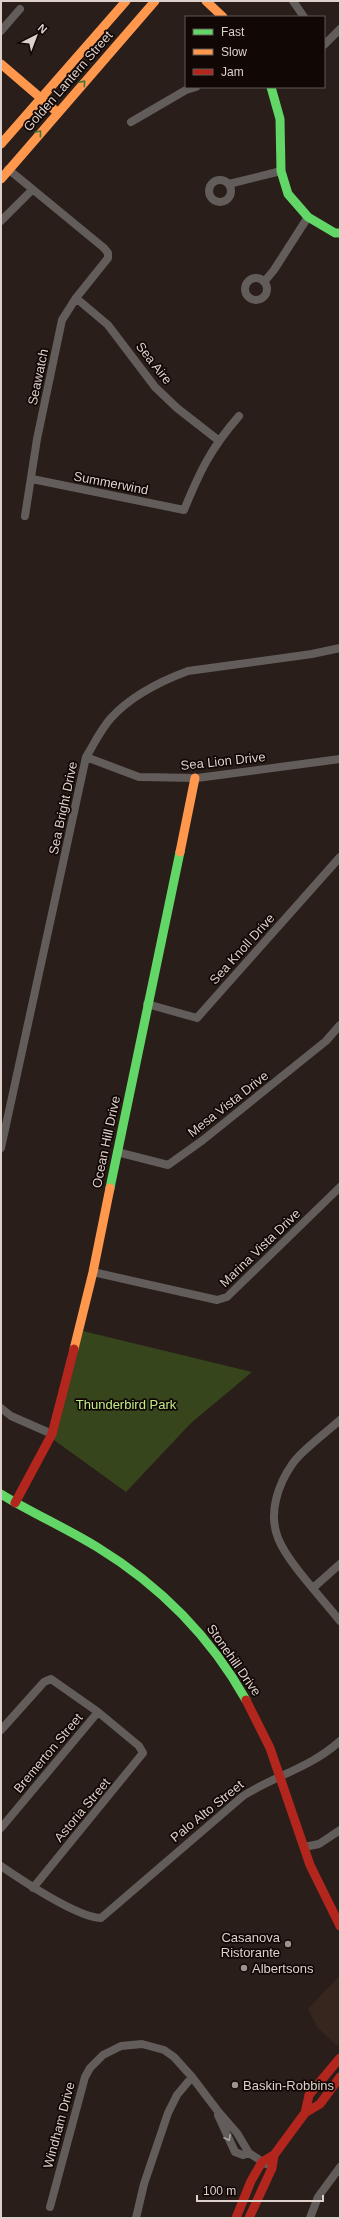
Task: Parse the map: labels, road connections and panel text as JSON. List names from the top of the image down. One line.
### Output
{"streets":{"main road":["Golden Lantern Street","Ocean Hill Drive","Stonehill Drive"],"street":["Sea Aire","Seawatch","Summerwind","Sea Lion Drive","Sea Bright Drive","Sea Knoll Drive","Mesa Vista Drive","Marina Vista Drive","Bremerton Street","Astoria Street","Palo Alto Street","Windham Drive"]},"crossings":[["Sea Aire","Seawatch"],["Sea Aire","Summerwind"],["Seawatch","Summerwind"],["Sea Lion Drive","Sea Bright Drive"],["Sea Lion Drive","Ocean Hill Drive"],["Sea Knoll Drive","Ocean Hill Drive"],["Mesa Vista Drive","Ocean Hill Drive"],["Ocean Hill Drive","Marina Vista Drive"],["Ocean Hill Drive","Stonehill Drive"],["Stonehill Drive","Palo Alto Street"],["Bremerton Street","Astoria Street"],["Astoria Street","Palo Alto Street"]],"parks":["Thunderbird Park"],"places":["Casanova Ristorante","Albertsons","Baskin-Robbins"],"legend":["Fast","Slow","Jam"],"scale_bar":"100 m","north":"top right"}
